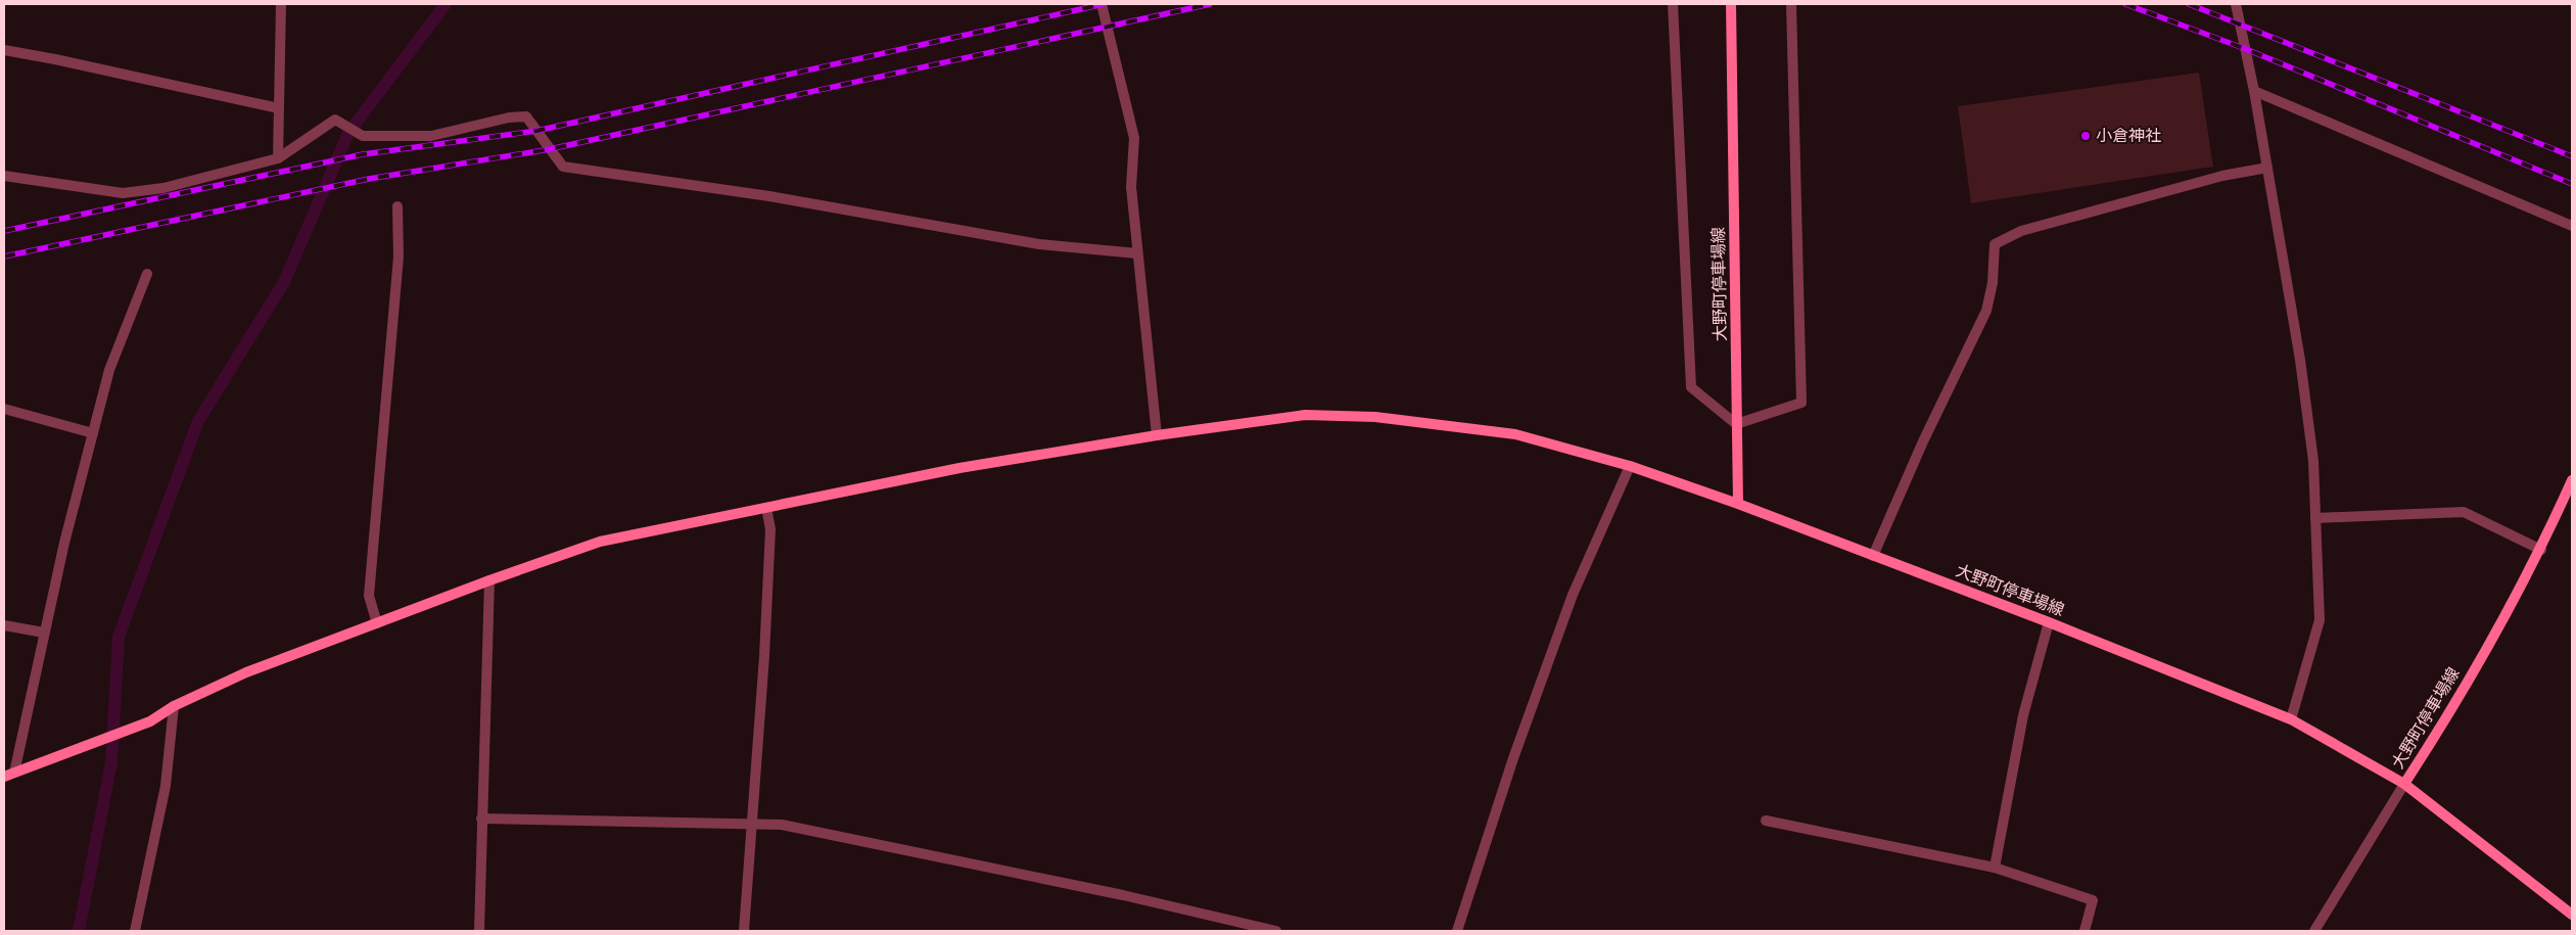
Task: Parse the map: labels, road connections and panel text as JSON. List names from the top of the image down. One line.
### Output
{"streets":{"street":["大野町停車場線"]},"places":["小倉神社"]}
